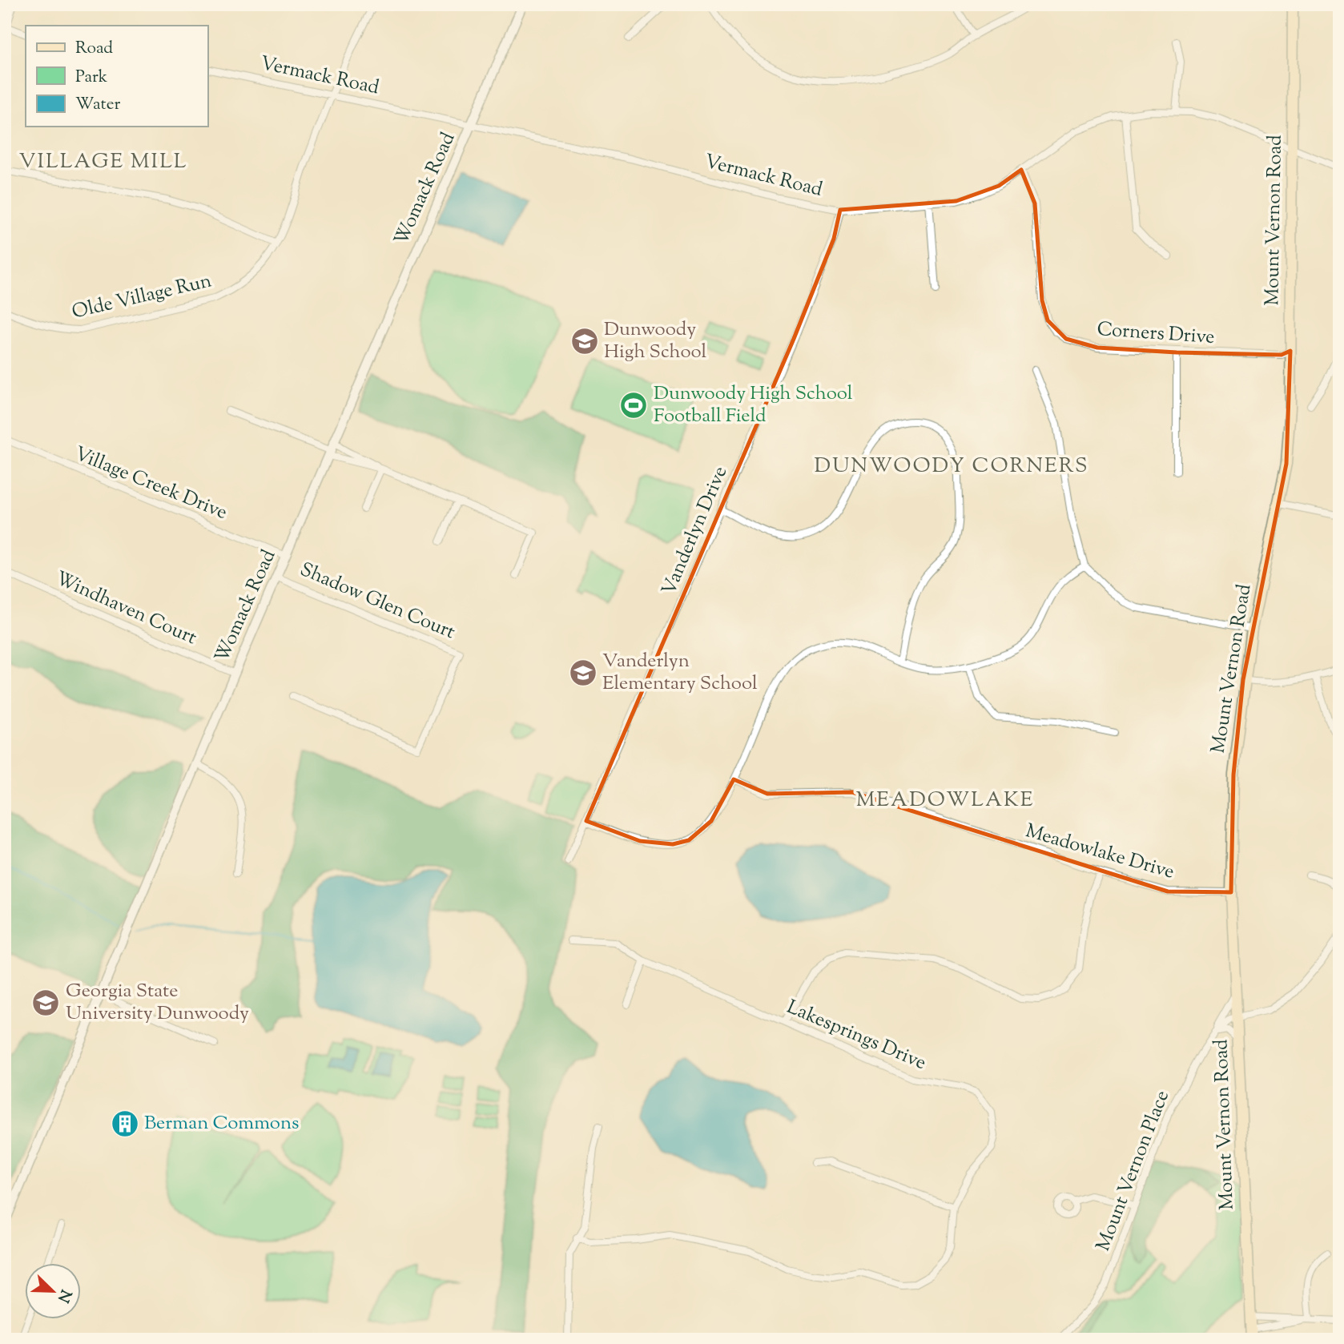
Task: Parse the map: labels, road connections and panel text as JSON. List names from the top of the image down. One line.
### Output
{"streets":{"main road":["Mount Vernon Road"],"street":["Vermack Road","Womack Road","Olde Village Run","Corners Drive","Village Creek Drive","Vanderlyn Drive","Shadow Glen Court","Windhaven Court","Meadowlake Drive","Lakesprings Drive","Mount Vernon Place"]},"crossings":[["Vermack Road","Womack Road"],["Vermack Road","Mount Vernon Road"],["Vermack Road","Olde Village Run"],["Vermack Road","Corners Drive"],["Vermack Road","Vanderlyn Drive"],["Womack Road","Village Creek Drive"],["Womack Road","Shadow Glen Court"],["Womack Road","Windhaven Court"],["Mount Vernon Road","Corners Drive"],["Mount Vernon Road","Meadowlake Drive"],["Mount Vernon Road","Mount Vernon Place"]],"districts":["VILLAGE MILL","DUNWOODY CORNERS","MEADOWLAKE"],"places":{"school or university":["Dunwoody High School","Vanderlyn Elementary School","Georgia State University Dunwoody"],"sports":["Dunwoody High School Football Field"],"building":["Berman Commons"]},"legend":["Road","Park","Water"],"north":"bottom right"}
